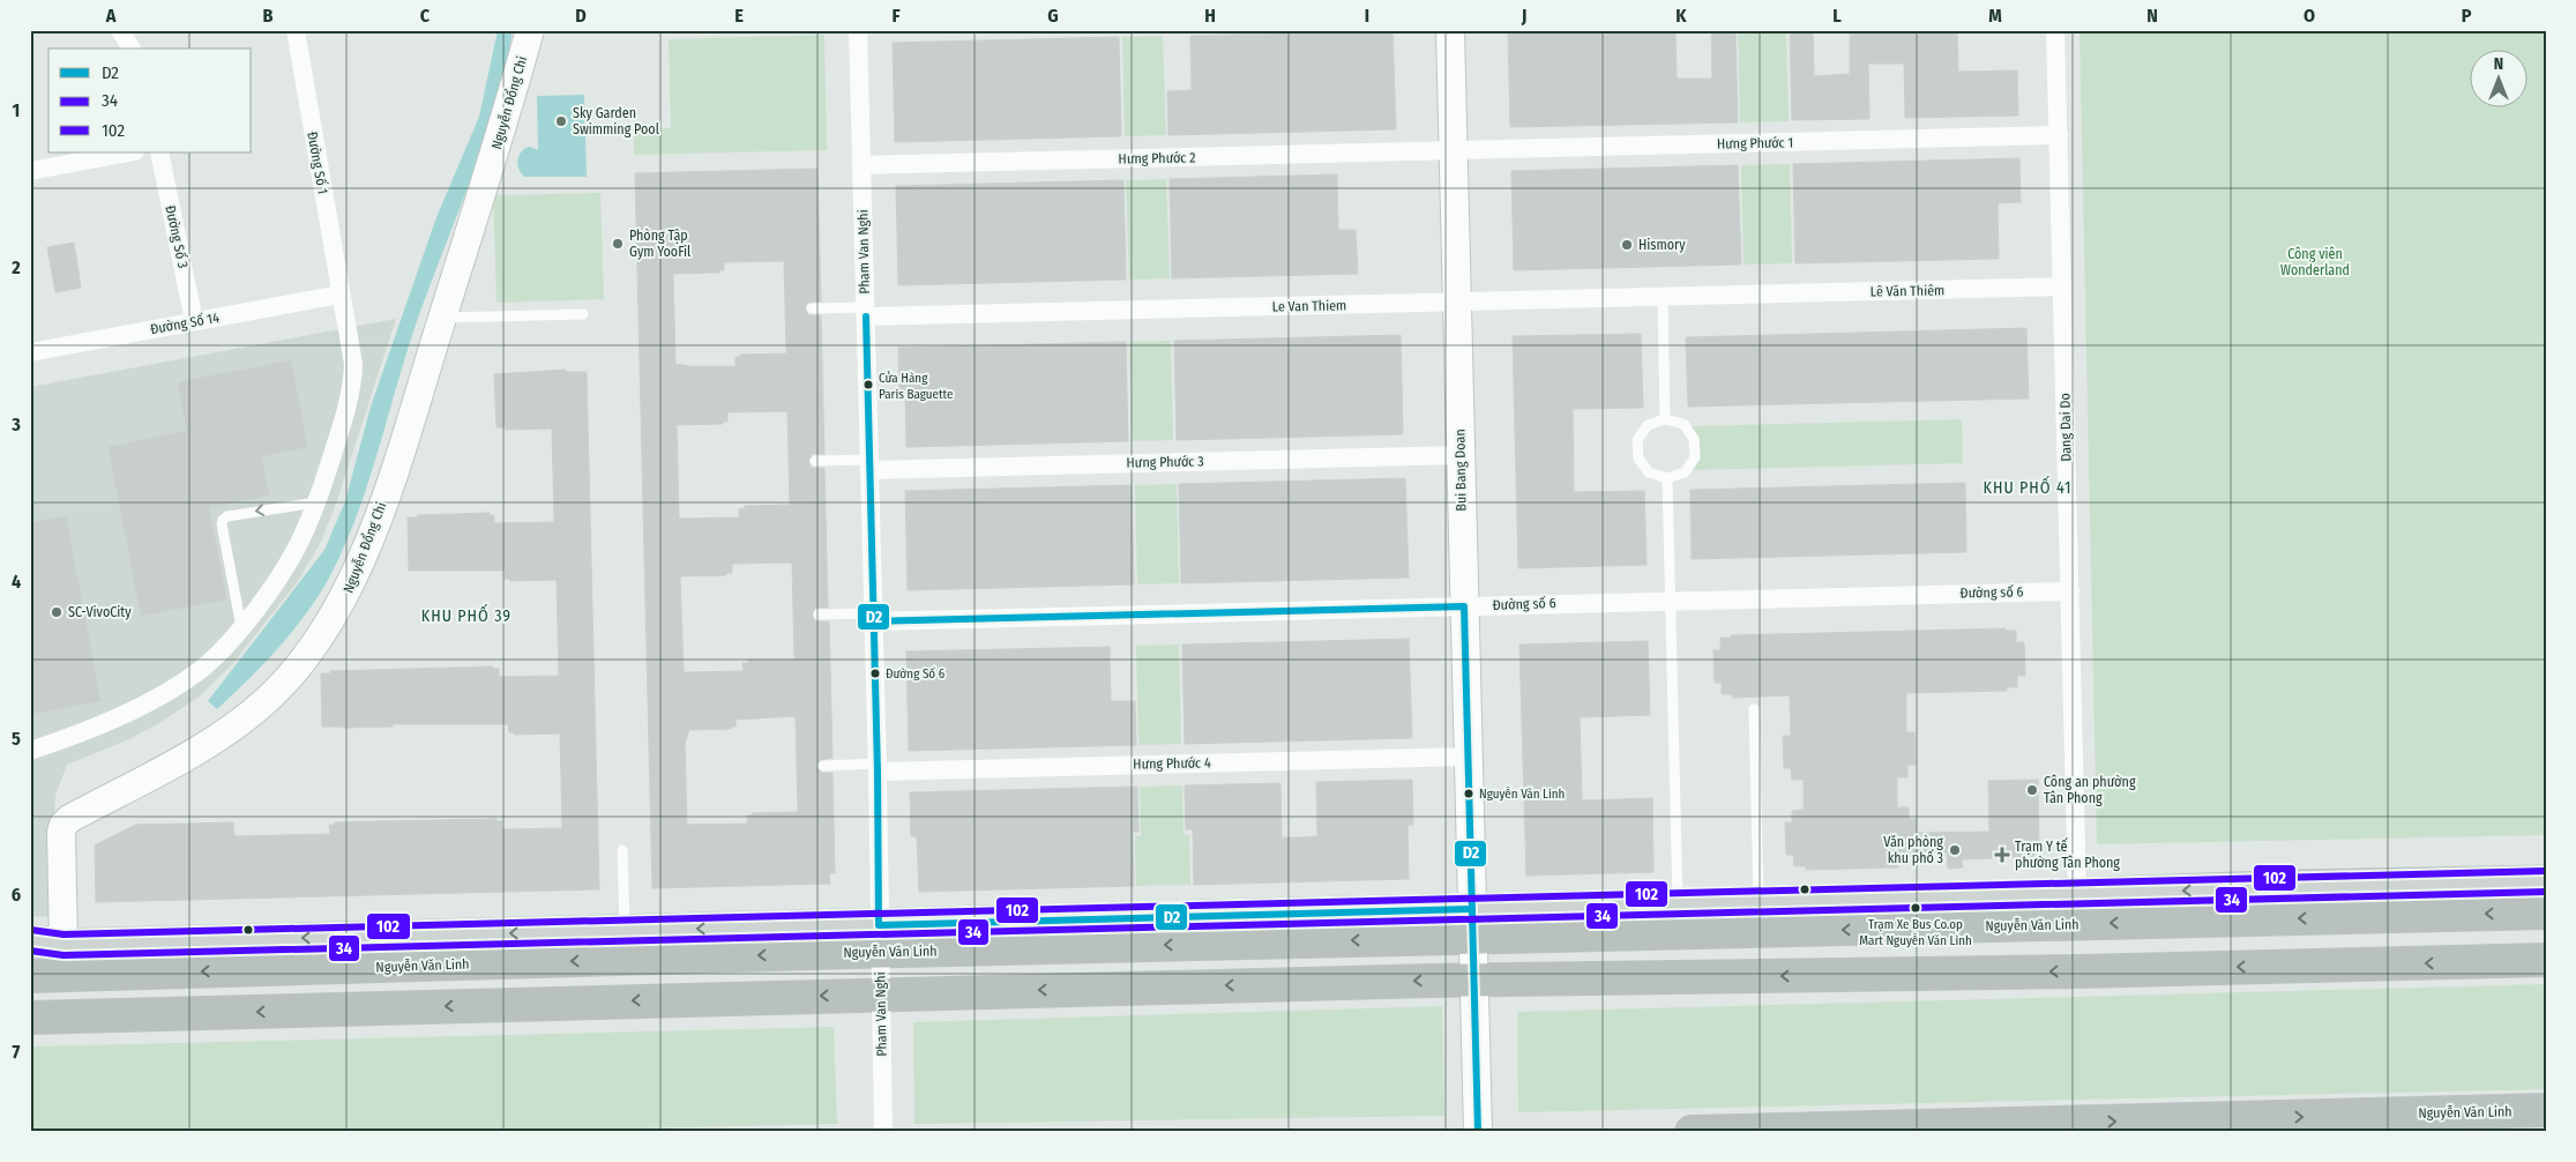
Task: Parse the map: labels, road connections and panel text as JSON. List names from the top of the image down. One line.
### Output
{"streets":{"highway":["Nguyễn Văn Linh"],"street":["Nguyễn Đổng Chi","Hưng Phước 1","Hưng Phước 2","Đường Số 1","Đường Số 3","Pham Van Nghi","Lê Văn Thiêm","Le Van Thiem","Đường Số 14","Dang Dai Do","Hưng Phước 3","Bui Bang Doan","Đường số 6","Hưng Phước 4"]},"crossings":[["Nguyễn Đổng Chi","Nguyễn Văn Linh"],["Hưng Phước 1","Hưng Phước 2"],["Hưng Phước 1","Dang Dai Do"],["Hưng Phước 1","Bui Bang Doan"],["Hưng Phước 2","Pham Van Nghi"],["Hưng Phước 2","Bui Bang Doan"],["Đường Số 1","Đường Số 14"],["Đường Số 3","Đường Số 14"],["Pham Van Nghi","Le Van Thiem"],["Pham Van Nghi","Hưng Phước 3"],["Pham Van Nghi","Đường số 6"],["Pham Van Nghi","Hưng Phước 4"],["Pham Van Nghi","Nguyễn Văn Linh"],["Lê Văn Thiêm","Le Van Thiem"],["Lê Văn Thiêm","Dang Dai Do"],["Le Van Thiem","Bui Bang Doan"],["Dang Dai Do","Đường số 6"],["Dang Dai Do","Nguyễn Văn Linh"],["Hưng Phước 3","Bui Bang Doan"],["Bui Bang Doan","Đường số 6"],["Bui Bang Doan","Hưng Phước 4"],["Bui Bang Doan","Nguyễn Văn Linh"]],"districts":["KHU PHỐ 41","KHU PHỐ 39"],"parks":["Công viên Wonderland"],"places":{"other":["Sky Garden Swimming Pool","Phòng Tập Gym YooFil","Hismory","Cửa Hàng Paris Baguette","SC-VivoCity","Đường Số 6","Công an phường Tân Phong","Nguyễn Văn Linh","Văn phòng khu phố 3","Trạm Xe Bus Co.op Mart Nguyễn Văn Linh"],"health":["Trạm Y tế phường Tân Phong"]},"lines":["transit line D2","transit line 102","transit line 34"],"legend":["D2","34","102"],"north":"top","grid":{"columns":["A","B","C","D","E","F","G","H","I","J","K","L","M","N","O","P"],"rows":["1","2","3","4","5","6","7"]}}
